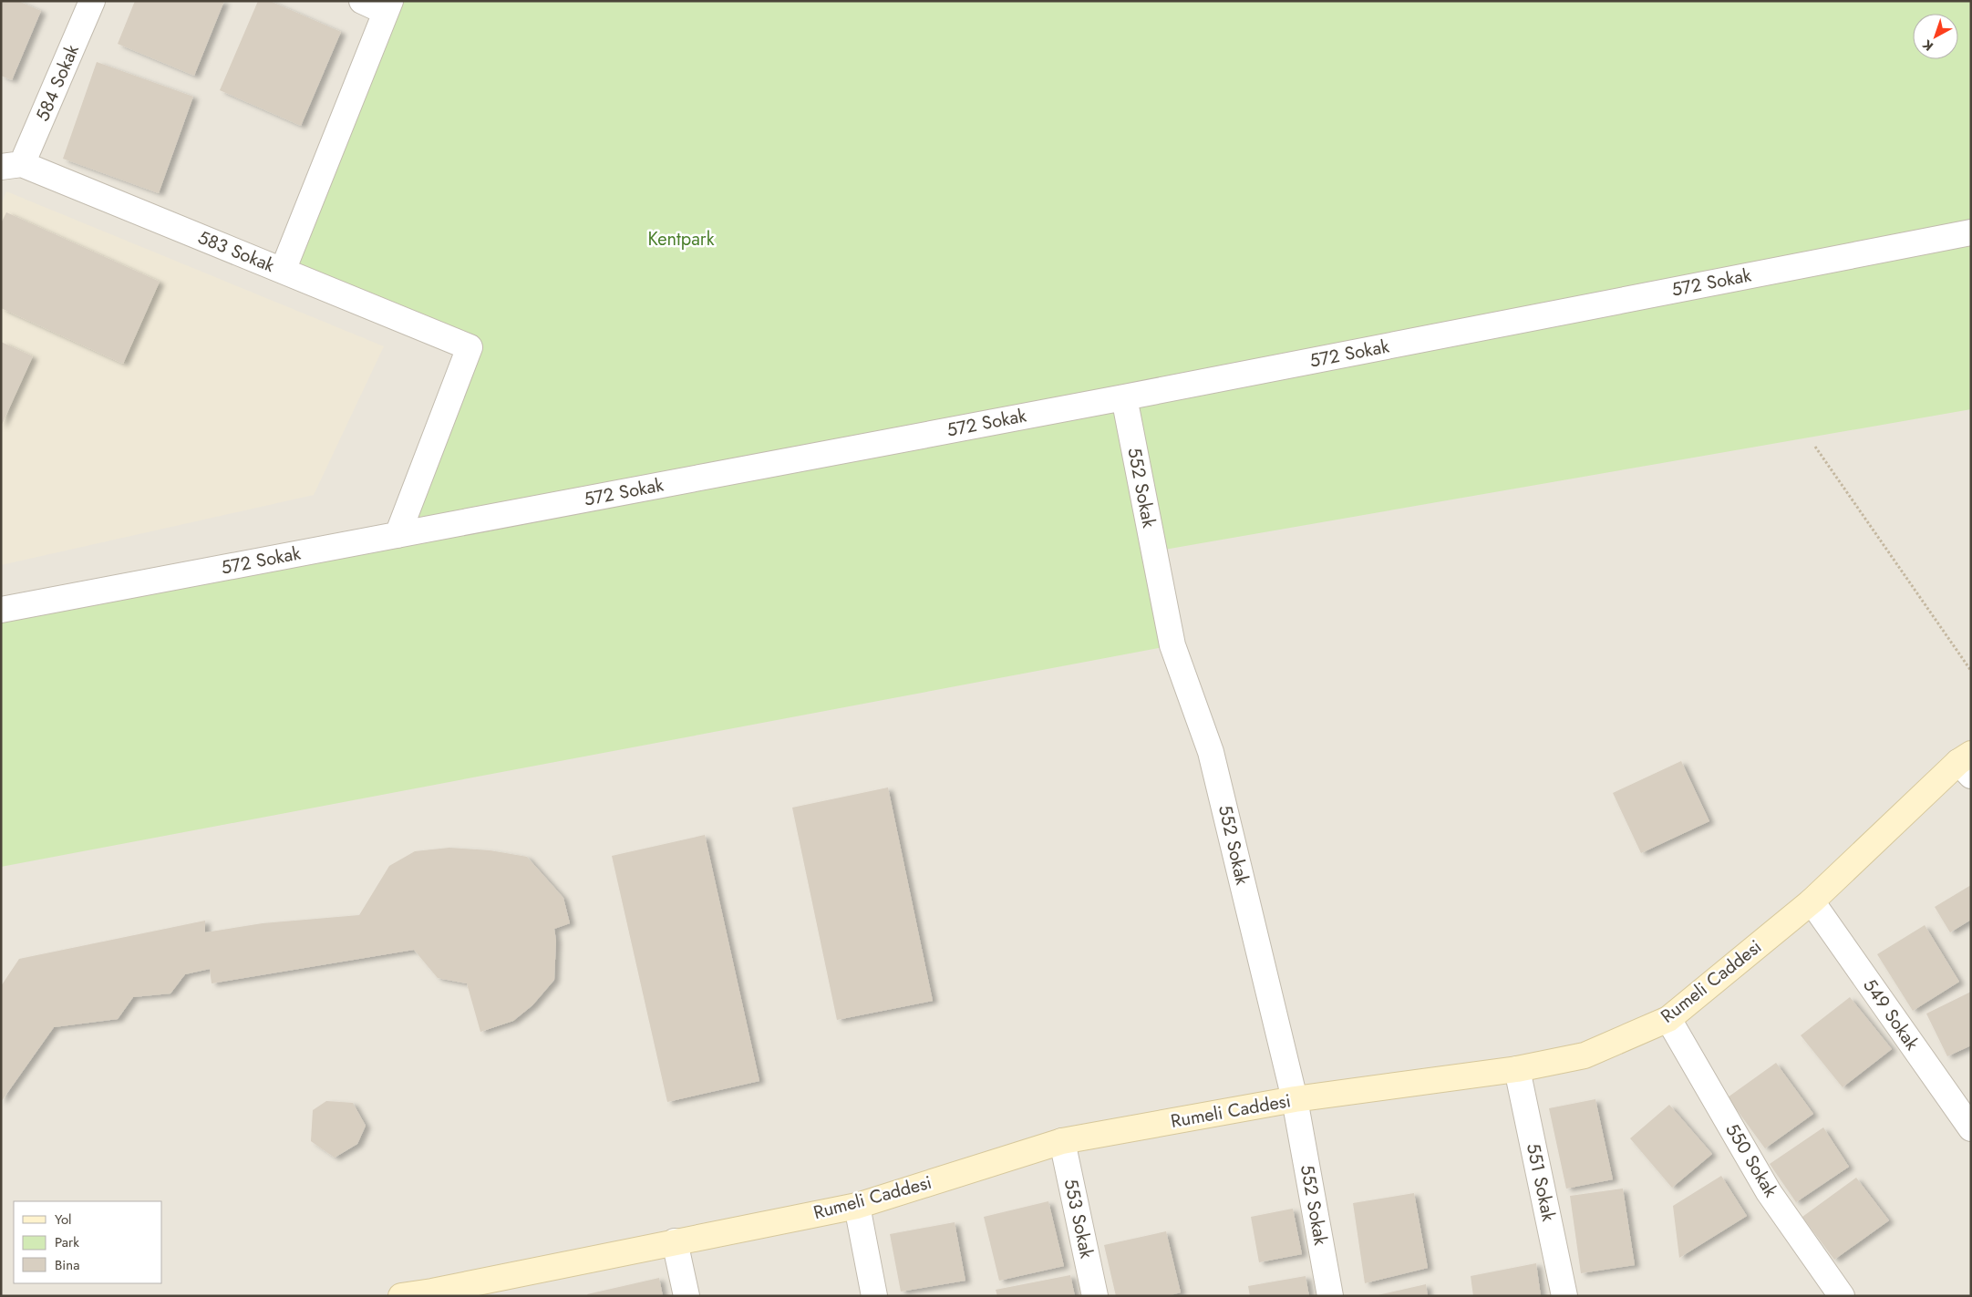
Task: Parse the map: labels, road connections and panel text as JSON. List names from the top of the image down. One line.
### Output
{"streets":{"street":["584 Sokak","583 Sokak","572 Sokak","552 Sokak","Rumeli Caddesi","549 Sokak","550 Sokak","551 Sokak","553 Sokak"]},"crossings":[["584 Sokak","583 Sokak"],["583 Sokak","572 Sokak"],["572 Sokak","552 Sokak"],["552 Sokak","Rumeli Caddesi"],["Rumeli Caddesi","549 Sokak"],["Rumeli Caddesi","550 Sokak"],["Rumeli Caddesi","551 Sokak"],["Rumeli Caddesi","553 Sokak"]],"parks":["Kentpark"],"legend":["Yol","Park","Bina"],"north":"bottom left"}
